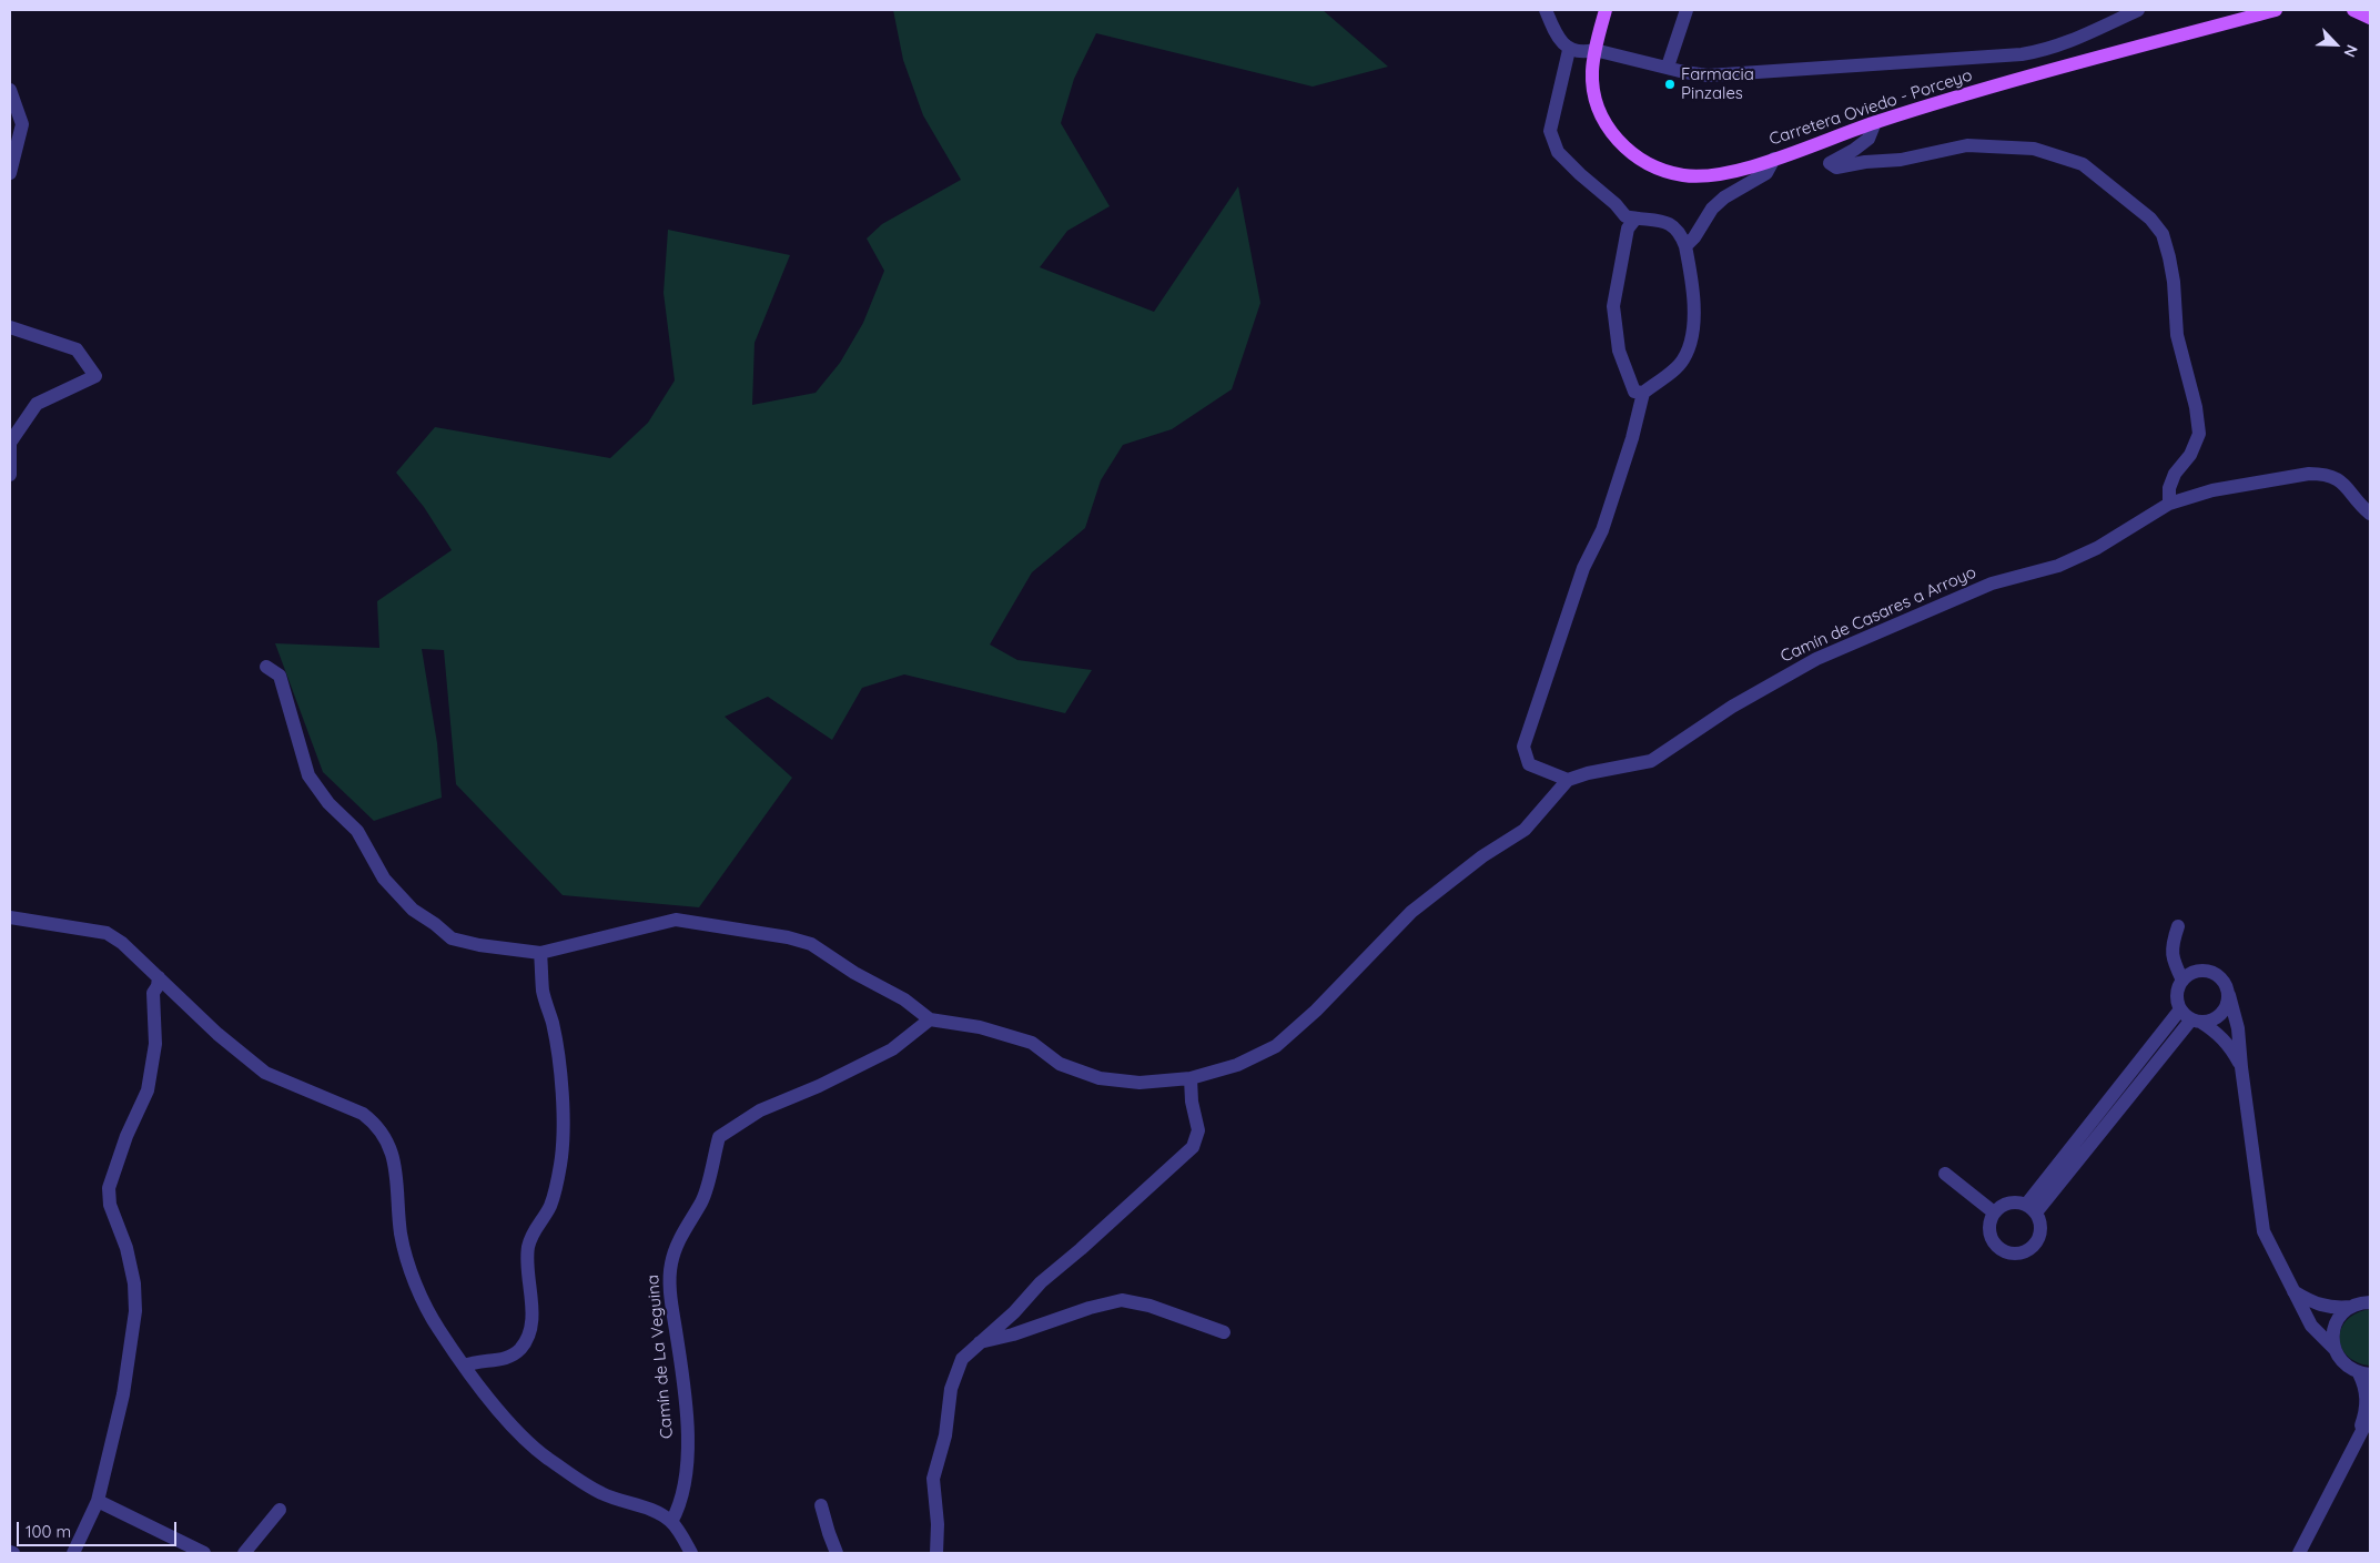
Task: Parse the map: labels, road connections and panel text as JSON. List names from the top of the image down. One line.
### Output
{"streets":{"main road":["Carretera Oviedo - Porceyo"],"street":["Camín de Casares a Arroyo","Camín de La Veguina"]},"places":["Farmacia Pinzales"],"scale_bar":"100 m","north":"bottom right"}
